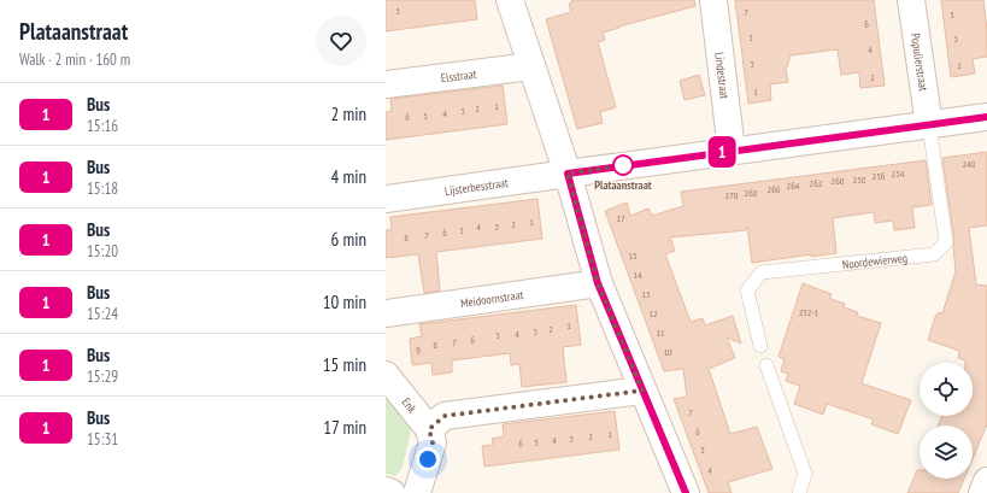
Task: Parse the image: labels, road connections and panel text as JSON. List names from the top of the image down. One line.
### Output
{"streets":{"street":["Populierstraat","Elsstraat","Lindestraat","Lijsterbesstraat","Meidoornstraat","Enk"],"lane":["Noordewierweg"]},"crossings":[["Populierstraat","Noordewierweg"]],"places":["Plataanstraat"],"lines":["bus line 1"],"house_numbers":["5","7","5","6","5","3","4","3","1","2","1","1","2","3","4","5","6","248","254","256","258","260","262","264","266","268","270","17","1","2","4","3","5","6","7","8","15","14","13","252-1","12","1","2","3","11","4","5","6","7","8","9","10","7","6","1","2","3","4","5","6","5","4"],"page":{"heading":["Plataanstraat","Walk · 2 min · 160 m"],"on_map":"1","list":[{"mark":"1","name":"Bus","note":"15:16","value":"2 min"},{"mark":"1","name":"Bus","note":"15:18","value":"4 min"},{"mark":"1","name":"Bus","note":"15:20","value":"6 min"},{"mark":"1","name":"Bus","note":"15:24","value":"10 min"},{"mark":"1","name":"Bus","note":"15:29","value":"15 min"},{"mark":"1","name":"Bus","note":"15:31","value":"17 min"}]}}
